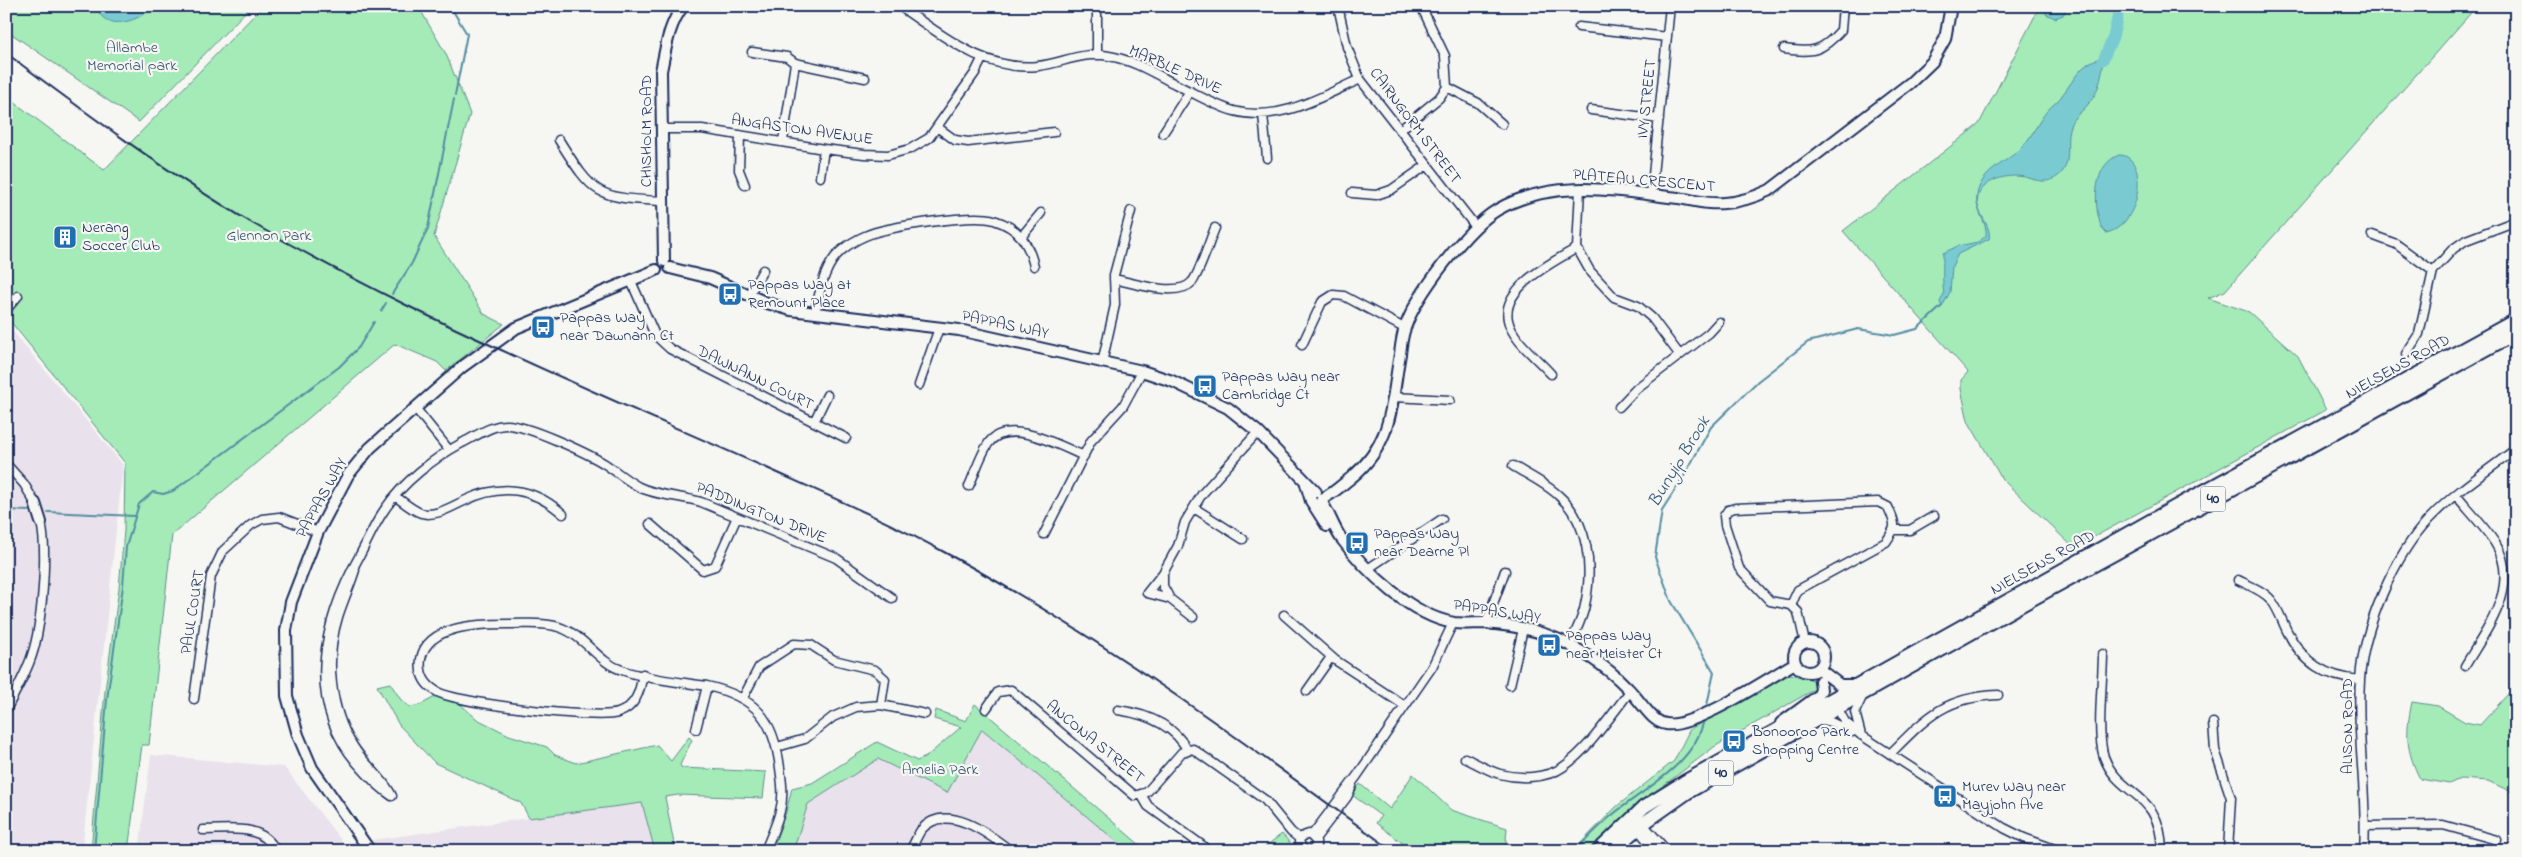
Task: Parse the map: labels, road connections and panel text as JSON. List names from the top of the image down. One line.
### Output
{"streets":{"main road":["NIELSENS ROAD","40"],"street":["MARBLE DRIVE","IVY STREET","CAIRNGORM STREET","ANGASTON AVENUE","CHISHOLM ROAD","PLATEAU CRESCENT","PAPPAS WAY","DAWNANN COURT","PADDINGTON DRIVE","PAUL COURT","ALISON ROAD","ANCONA STREET"]},"crossings":[["MARBLE DRIVE","CAIRNGORM STREET"],["MARBLE DRIVE","ANGASTON AVENUE"],["IVY STREET","PLATEAU CRESCENT"],["CAIRNGORM STREET","PLATEAU CRESCENT"],["ANGASTON AVENUE","CHISHOLM ROAD"],["CHISHOLM ROAD","PAPPAS WAY"],["PLATEAU CRESCENT","PAPPAS WAY"],["PAPPAS WAY","DAWNANN COURT"],["PAPPAS WAY","PAUL COURT"]],"water":["Bunyip Brook"],"parks":["Allambe Memorial park","Glennon Park","Amelia Park"],"places":{"building":["Nerang Soccer Club"],"bus stop":["Pappas Way at Remount Place","Pappas Way near Dawnann Ct","Pappas Way near Cambridge Ct","Pappas Way near Dearne Pl","Pappas Way near Meister Ct","Bonooroo Park Shopping Centre","Murev Way near Mayjohn Ave"]}}
